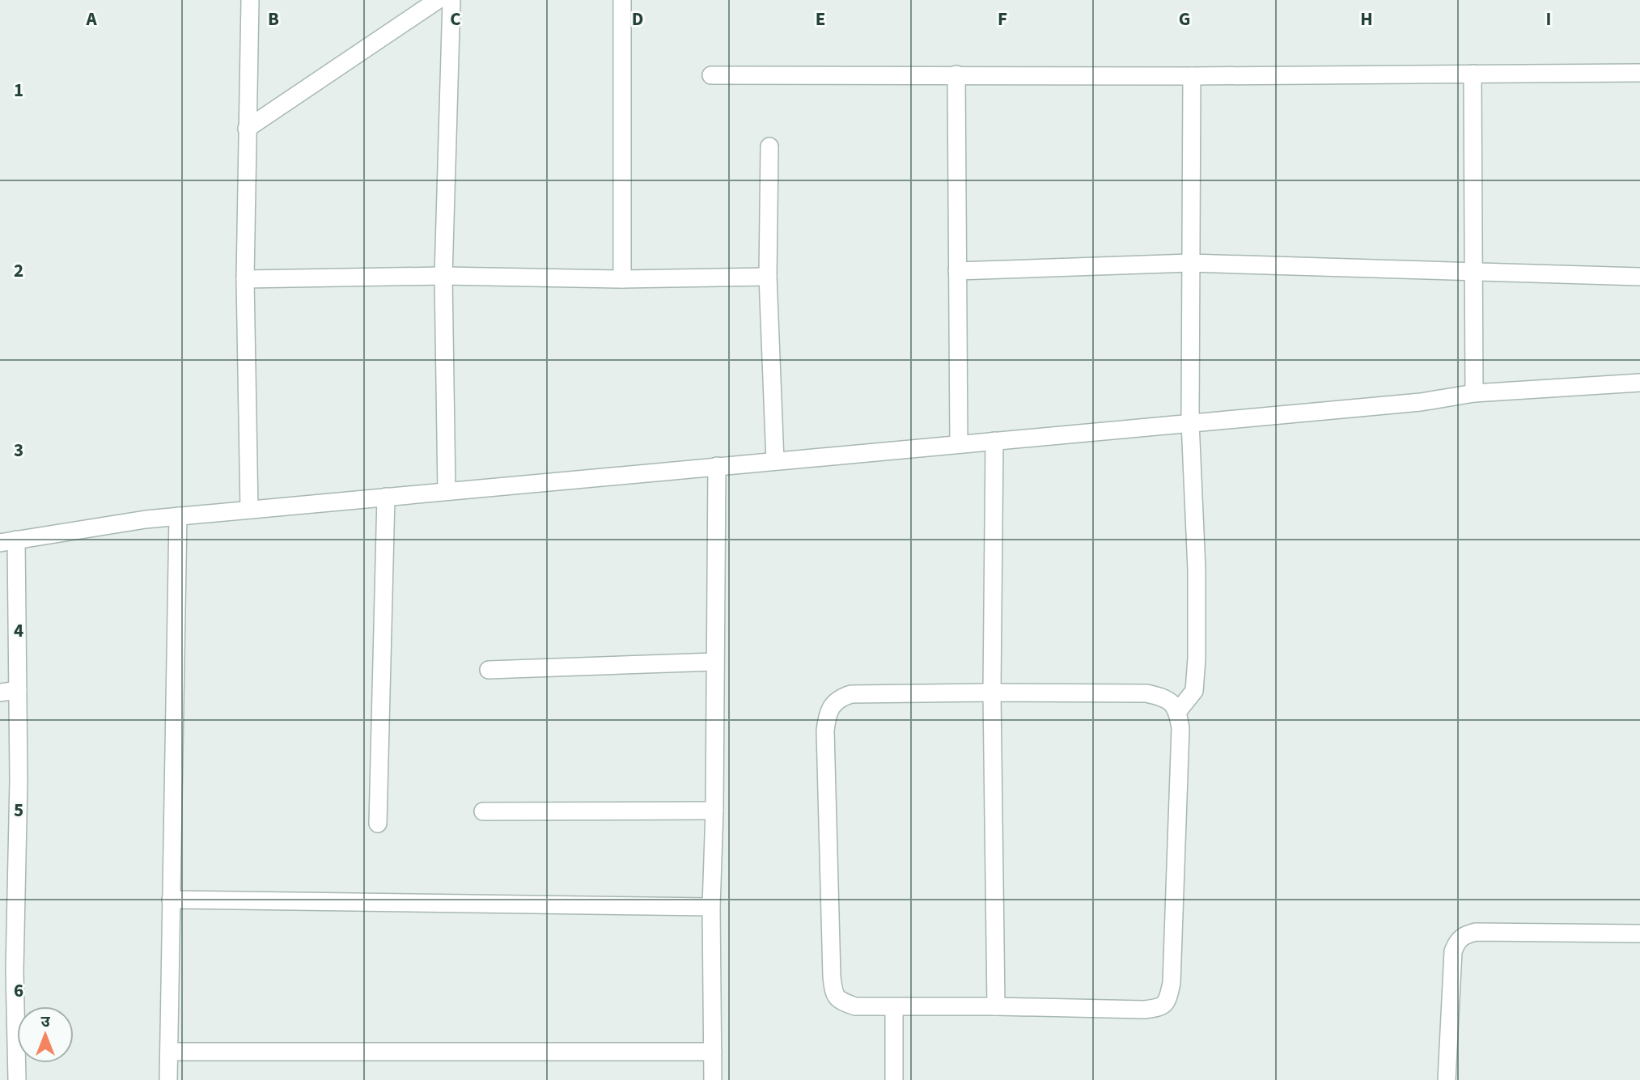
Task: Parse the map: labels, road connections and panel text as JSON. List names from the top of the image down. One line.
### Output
{"north":"top","grid":{"columns":["A","B","C","D","E","F","G","H","I"],"rows":["1","2","3","4","5","6"]}}
